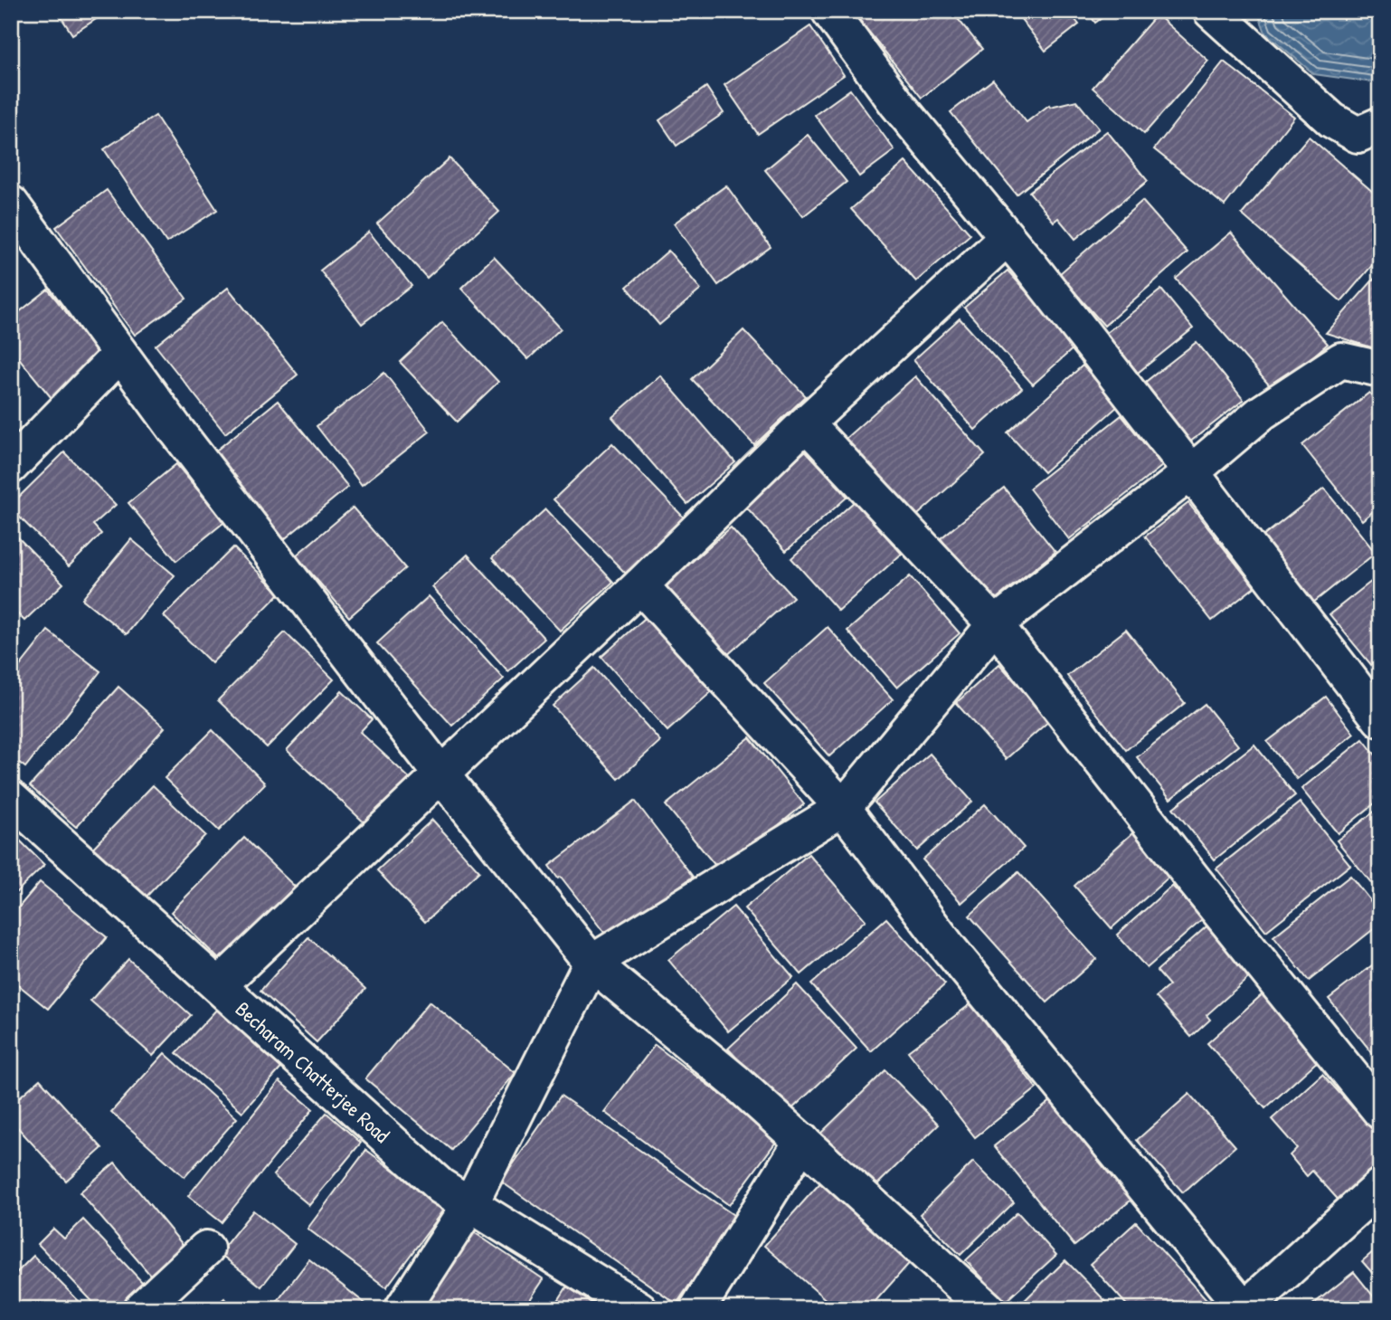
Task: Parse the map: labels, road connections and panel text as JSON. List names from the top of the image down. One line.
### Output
{"streets":{"street":["Becharam Chatterjee Road"]}}
